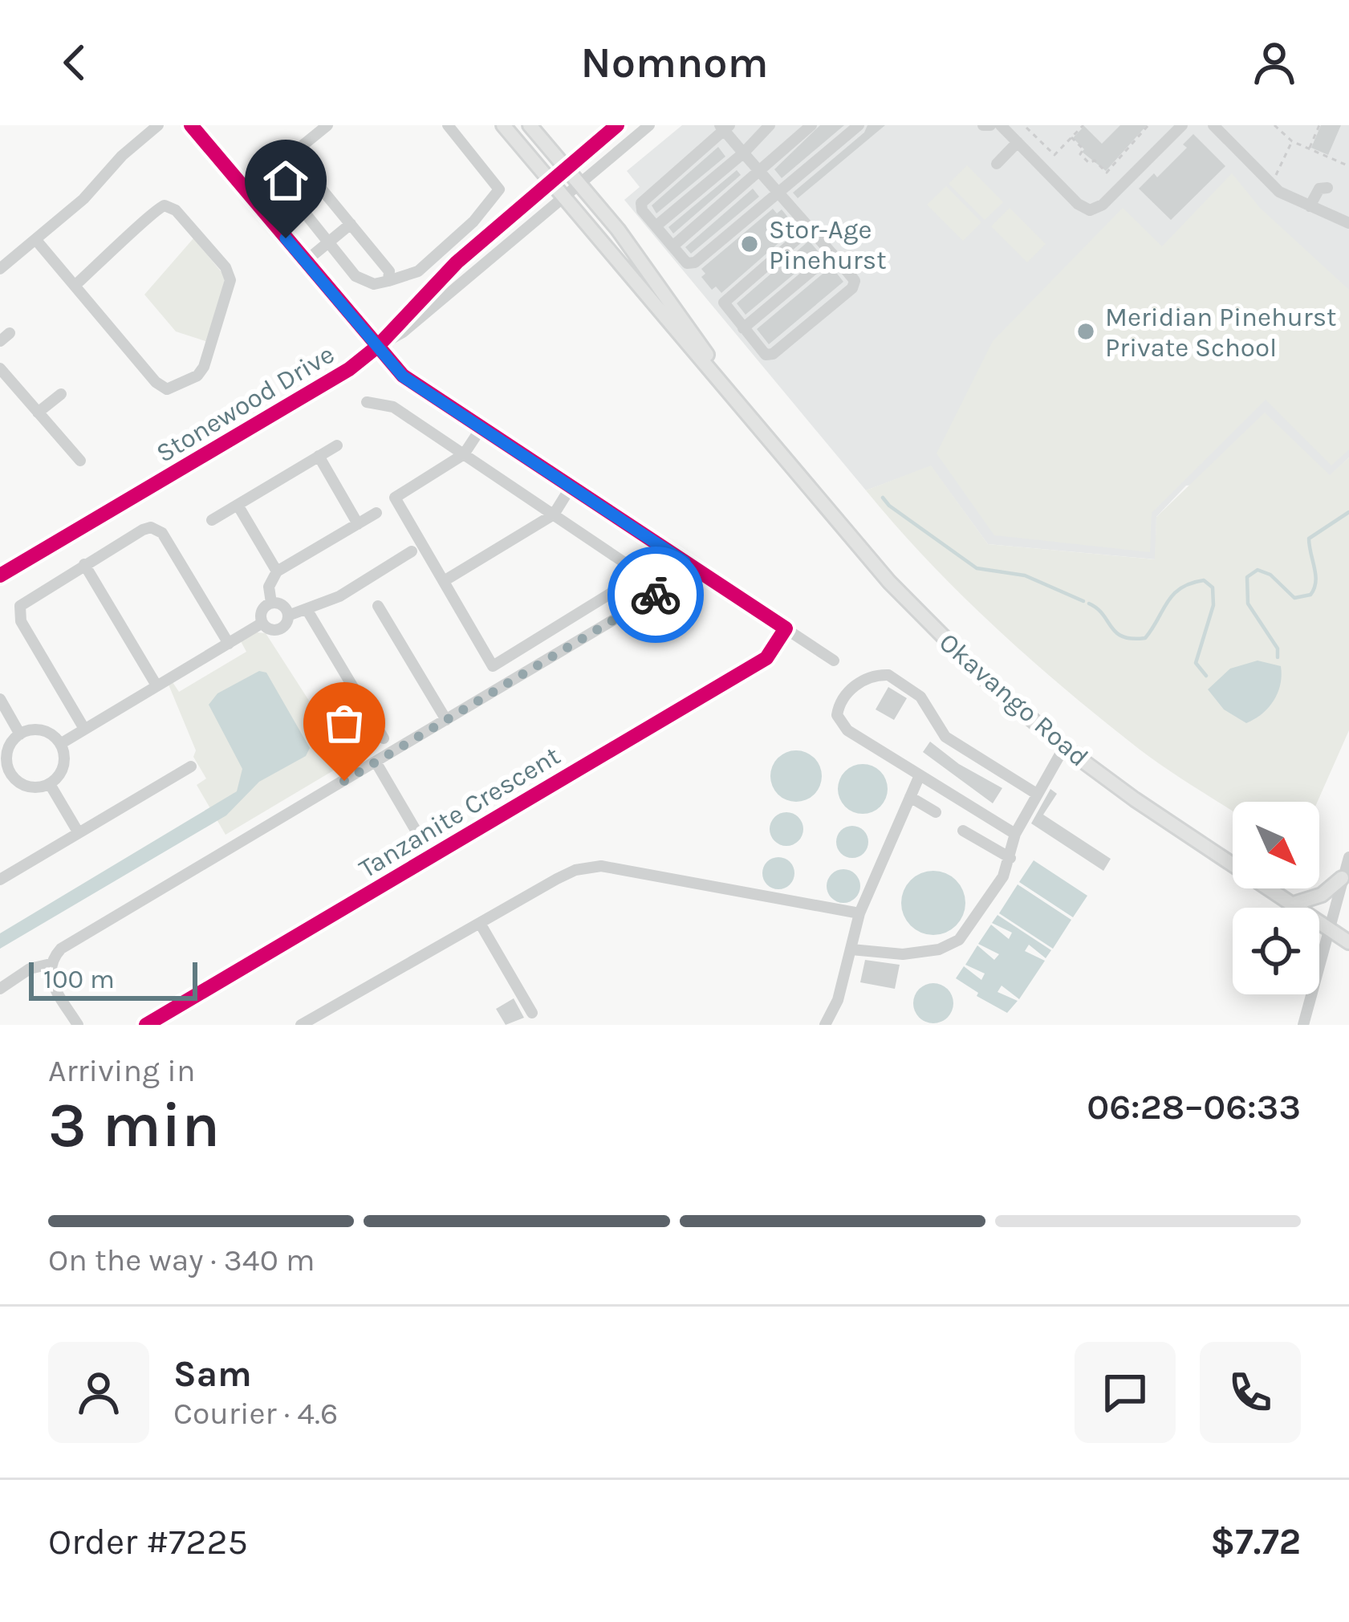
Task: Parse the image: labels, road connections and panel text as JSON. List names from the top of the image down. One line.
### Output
{"streets":{"main road":["Okavango Road"],"street":["Stonewood Drive","Tanzanite Crescent"]},"crossings":[["Stonewood Drive","Okavango Road"]],"places":["Stor-Age Pinehurst","Meridian Pinehurst Private School"],"scale_bar":"100 m","north":"bottom right","page":{"header":"Nomnom","scale":"100 m","heading":["3 min","Arriving in","06:28–06:33"],"panel":["Sam","Courier · 4.6","Order #7225","$7.72"],"bar":"On the way · 340 m"}}
